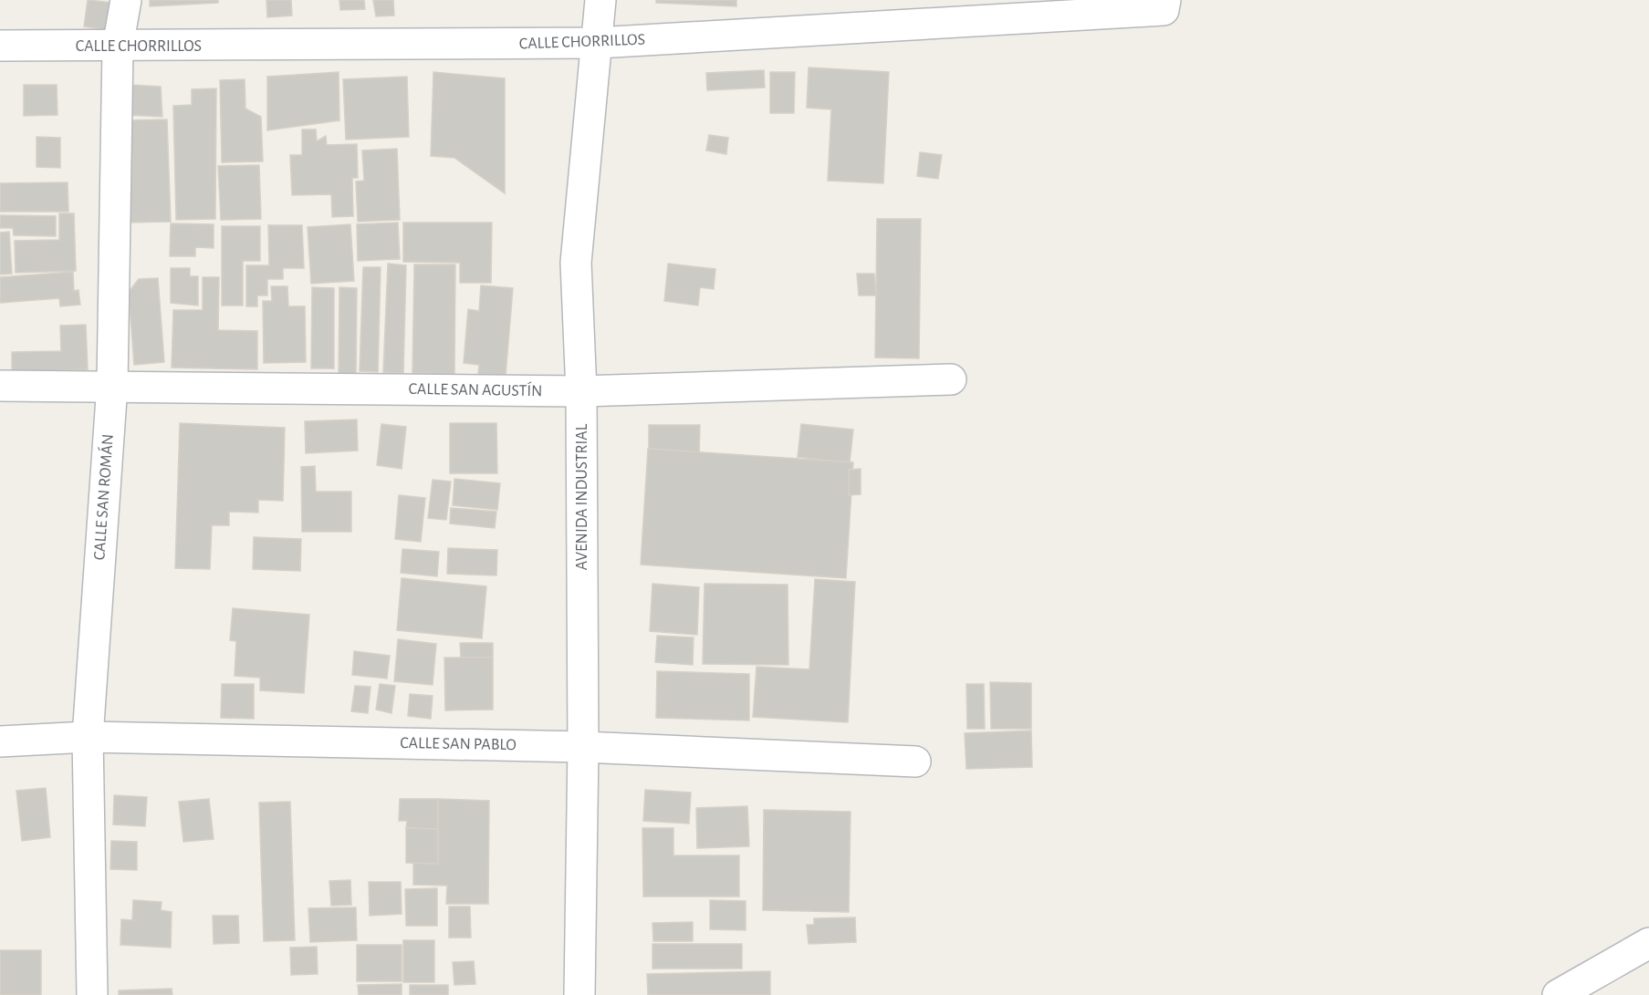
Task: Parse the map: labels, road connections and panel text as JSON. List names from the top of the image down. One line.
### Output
{"streets":{"street":["CALLE CHORRILLOS","CALLE SAN AGUSTÍN","CALLE SAN ROMÁN","AVENIDA INDUSTRIAL","CALLE SAN PABLO"]},"crossings":[["CALLE CHORRILLOS","CALLE SAN ROMÁN"],["CALLE CHORRILLOS","AVENIDA INDUSTRIAL"],["CALLE SAN AGUSTÍN","CALLE SAN ROMÁN"],["CALLE SAN AGUSTÍN","AVENIDA INDUSTRIAL"],["CALLE SAN ROMÁN","CALLE SAN PABLO"],["AVENIDA INDUSTRIAL","CALLE SAN PABLO"]]}
